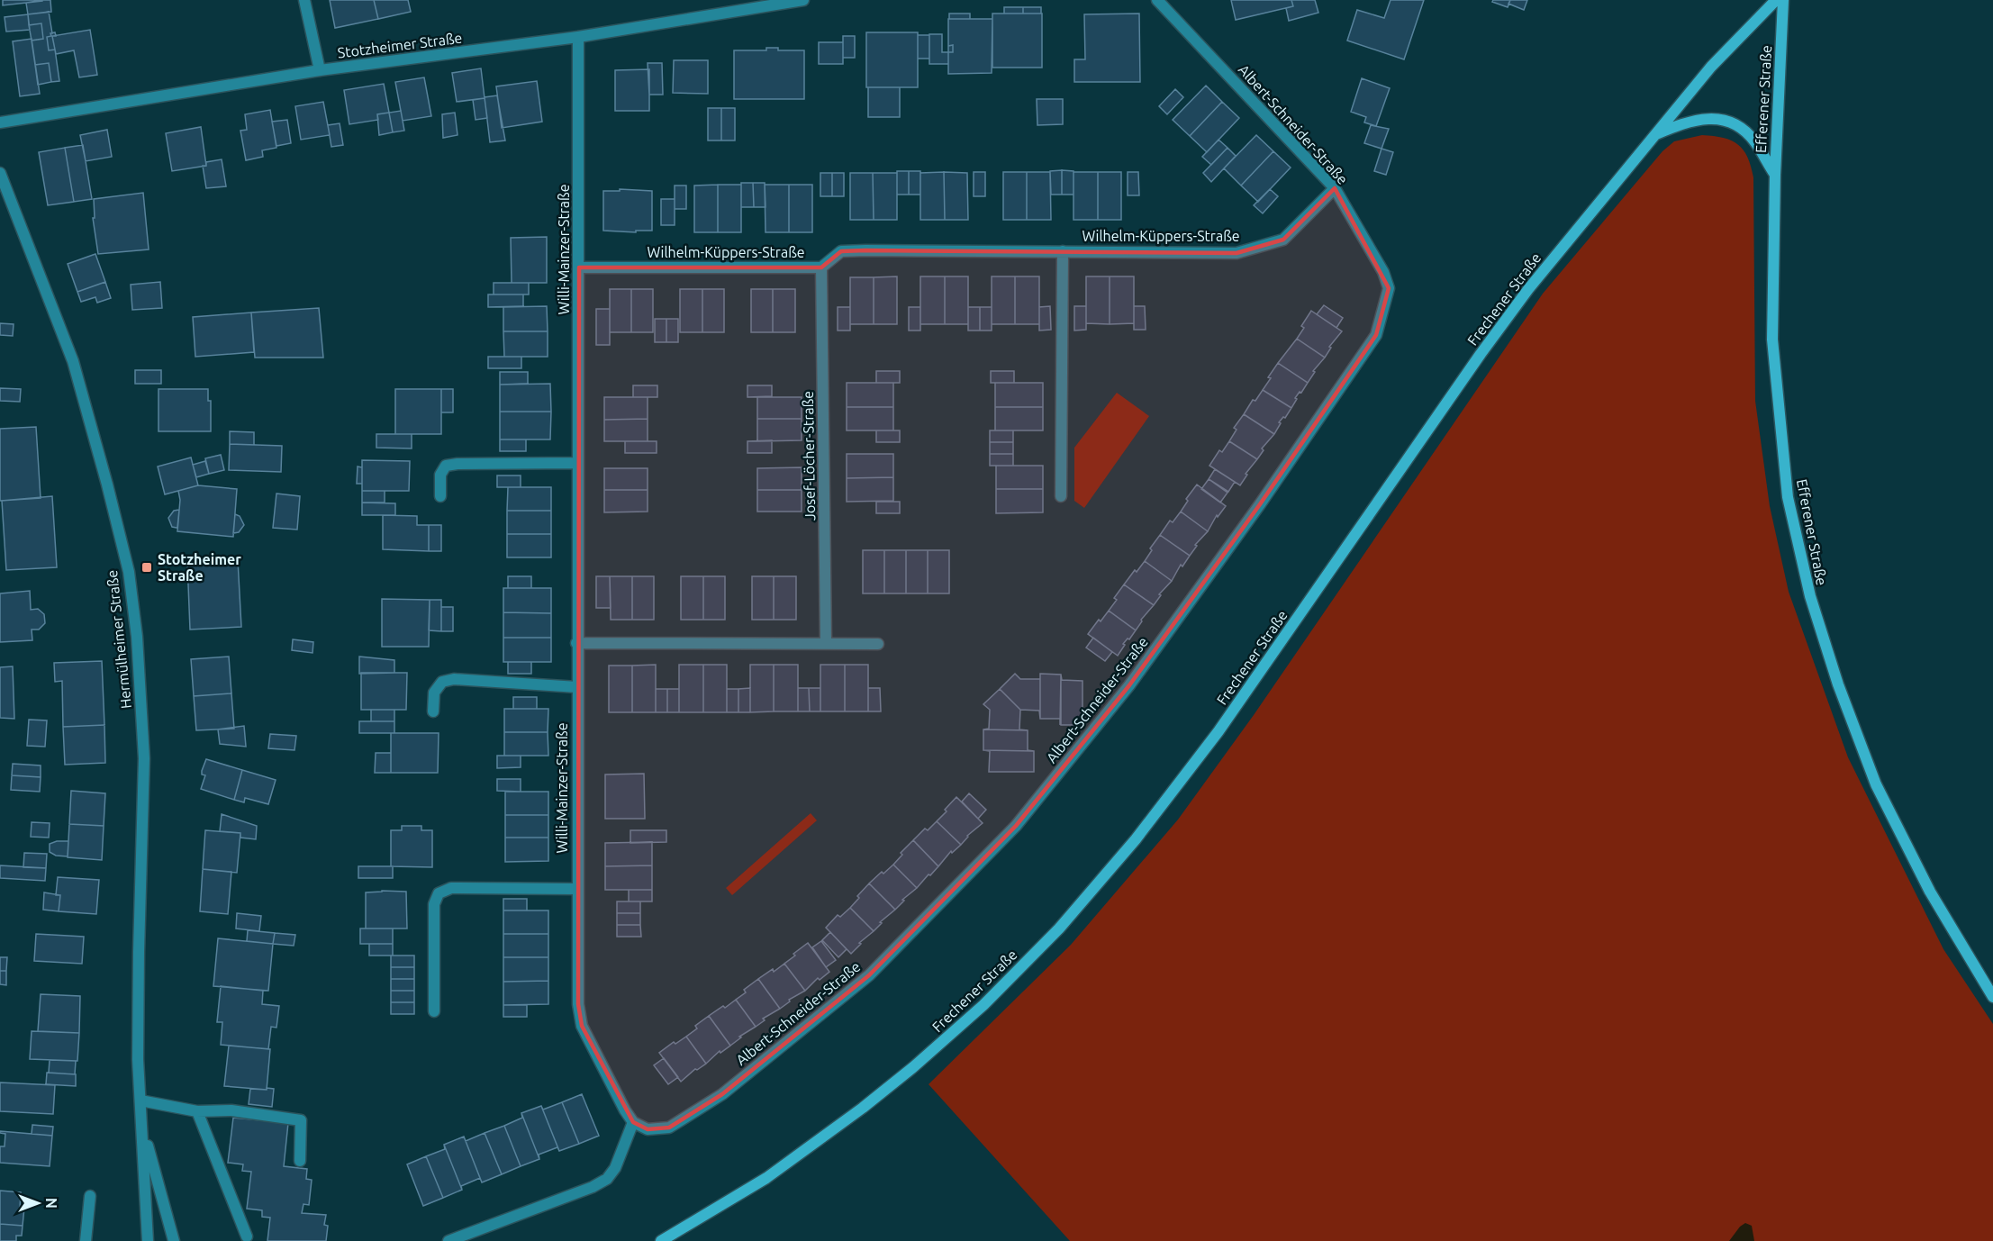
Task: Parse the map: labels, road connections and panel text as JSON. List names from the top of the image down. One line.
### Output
{"streets":{"main road":["Efferener Straße","Frechener Straße"],"street":["Stotzheimer Straße","Albert-Schneider-Straße","Wilhelm-Küppers-Straße","Willi-Mainzer-Straße","Josef-Löcher-Straße","Hermülheimer Straße"]},"crossings":[["Stotzheimer Straße","Willi-Mainzer-Straße"],["Albert-Schneider-Straße","Wilhelm-Küppers-Straße"],["Albert-Schneider-Straße","Willi-Mainzer-Straße"],["Wilhelm-Küppers-Straße","Willi-Mainzer-Straße"],["Wilhelm-Küppers-Straße","Josef-Löcher-Straße"]],"places":{"transit":["Stotzheimer Straße"]},"north":"right"}
